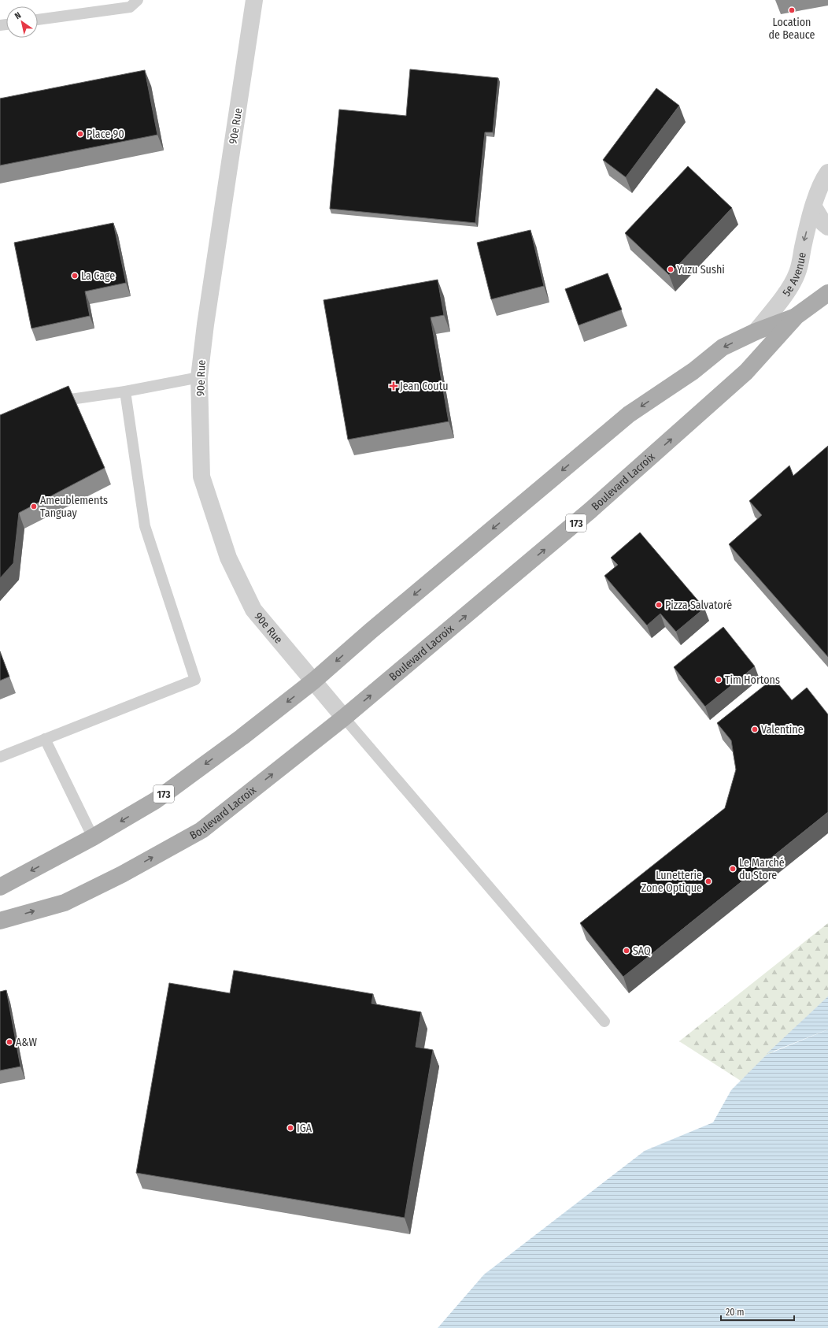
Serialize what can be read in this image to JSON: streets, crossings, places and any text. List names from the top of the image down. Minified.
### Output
{"streets":{"main road":["Boulevard Lacroix","173"],"street":["90e Rue","5e Avenue"]},"crossings":[["90e Rue","Boulevard Lacroix"],["5e Avenue","Boulevard Lacroix"]],"one_way":["5e Avenue"],"places":{"other":["Location de Beauce","Place 90","Yuzu Sushi","La Cage","Ameublements Tanguay","Pizza Salvatoré","Tim Hortons","Valentine","Le Marché du Store","Lunetterie Zone Optique","SAQ","A&W","IGA"],"health":["Jean Coutu"]},"scale_bar":"20 m","north":"top left"}
